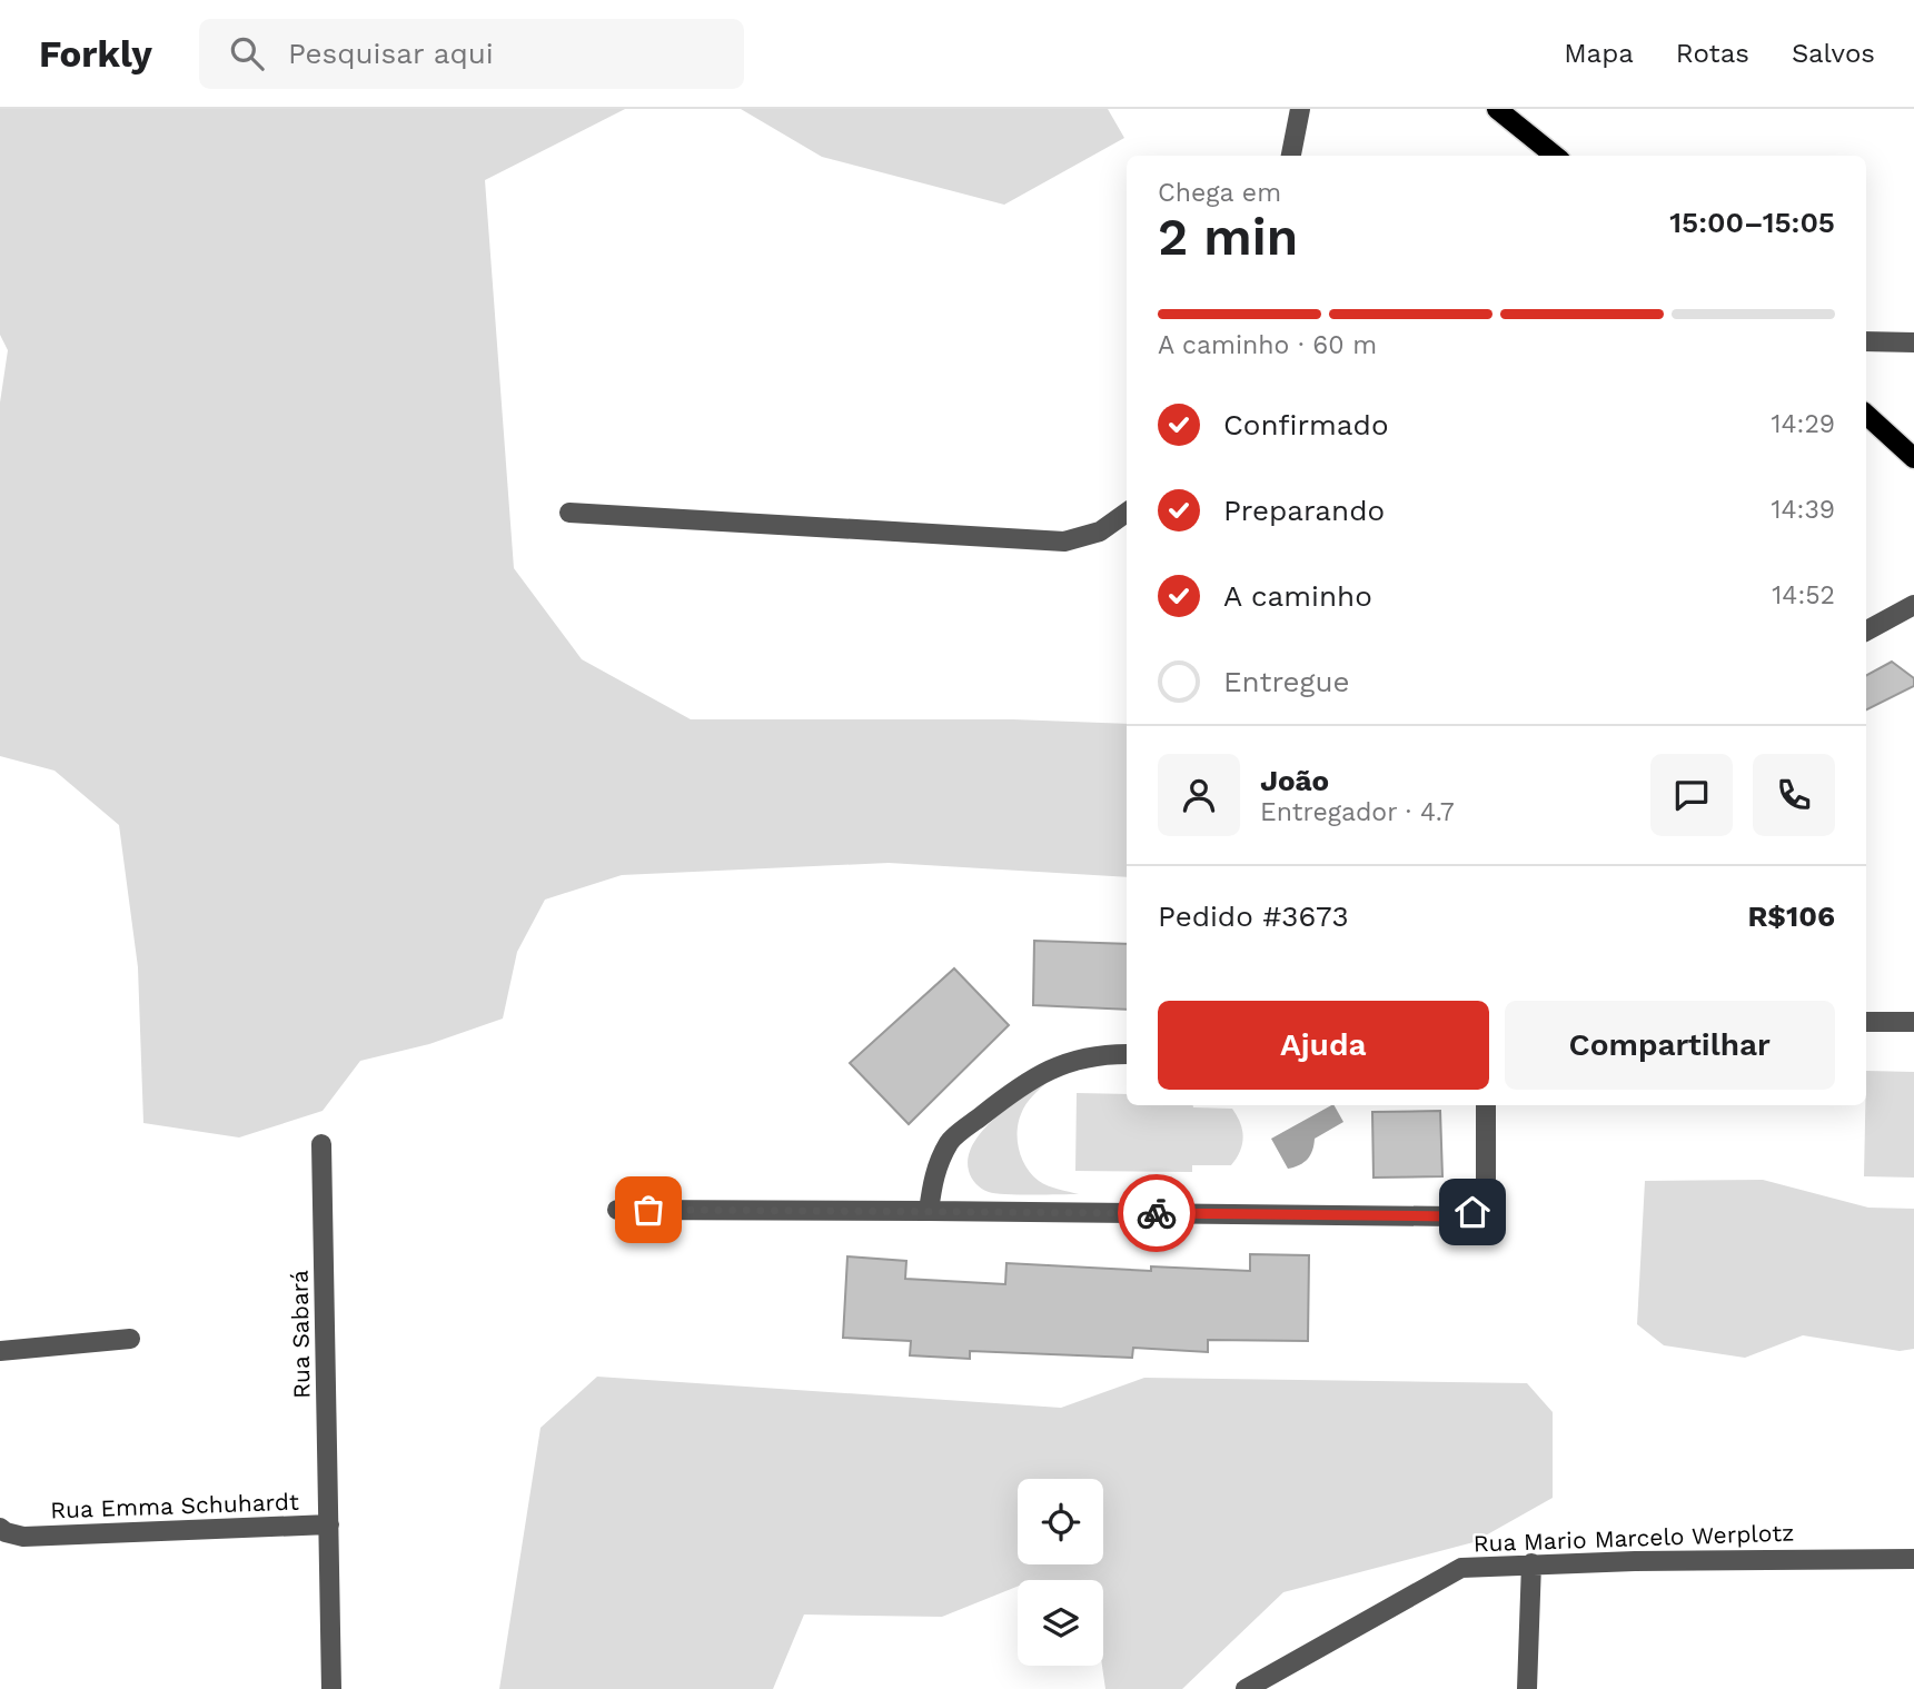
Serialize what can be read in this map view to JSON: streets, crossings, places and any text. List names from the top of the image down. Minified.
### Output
{"streets":{"street":["Rua Sabará","Rua Emma Schuhardt","Rua Mario Marcelo Werplotz"]},"crossings":[["Rua Sabará","Rua Emma Schuhardt"]],"page":{"header":"Forkly","search":"Pesquisar aqui","nav":["Mapa","Rotas","Salvos"],"heading":["2 min","Chega em","15:00–15:05"],"panel":["João","Entregador · 4.7","Pedido #3673","R$106"],"bar":"A caminho · 60 m","list":[["Confirmado","14:29"],["Preparando","14:39"],["A caminho","14:52"],"Entregue"],"buttons":["Ajuda","Compartilhar"]}}
